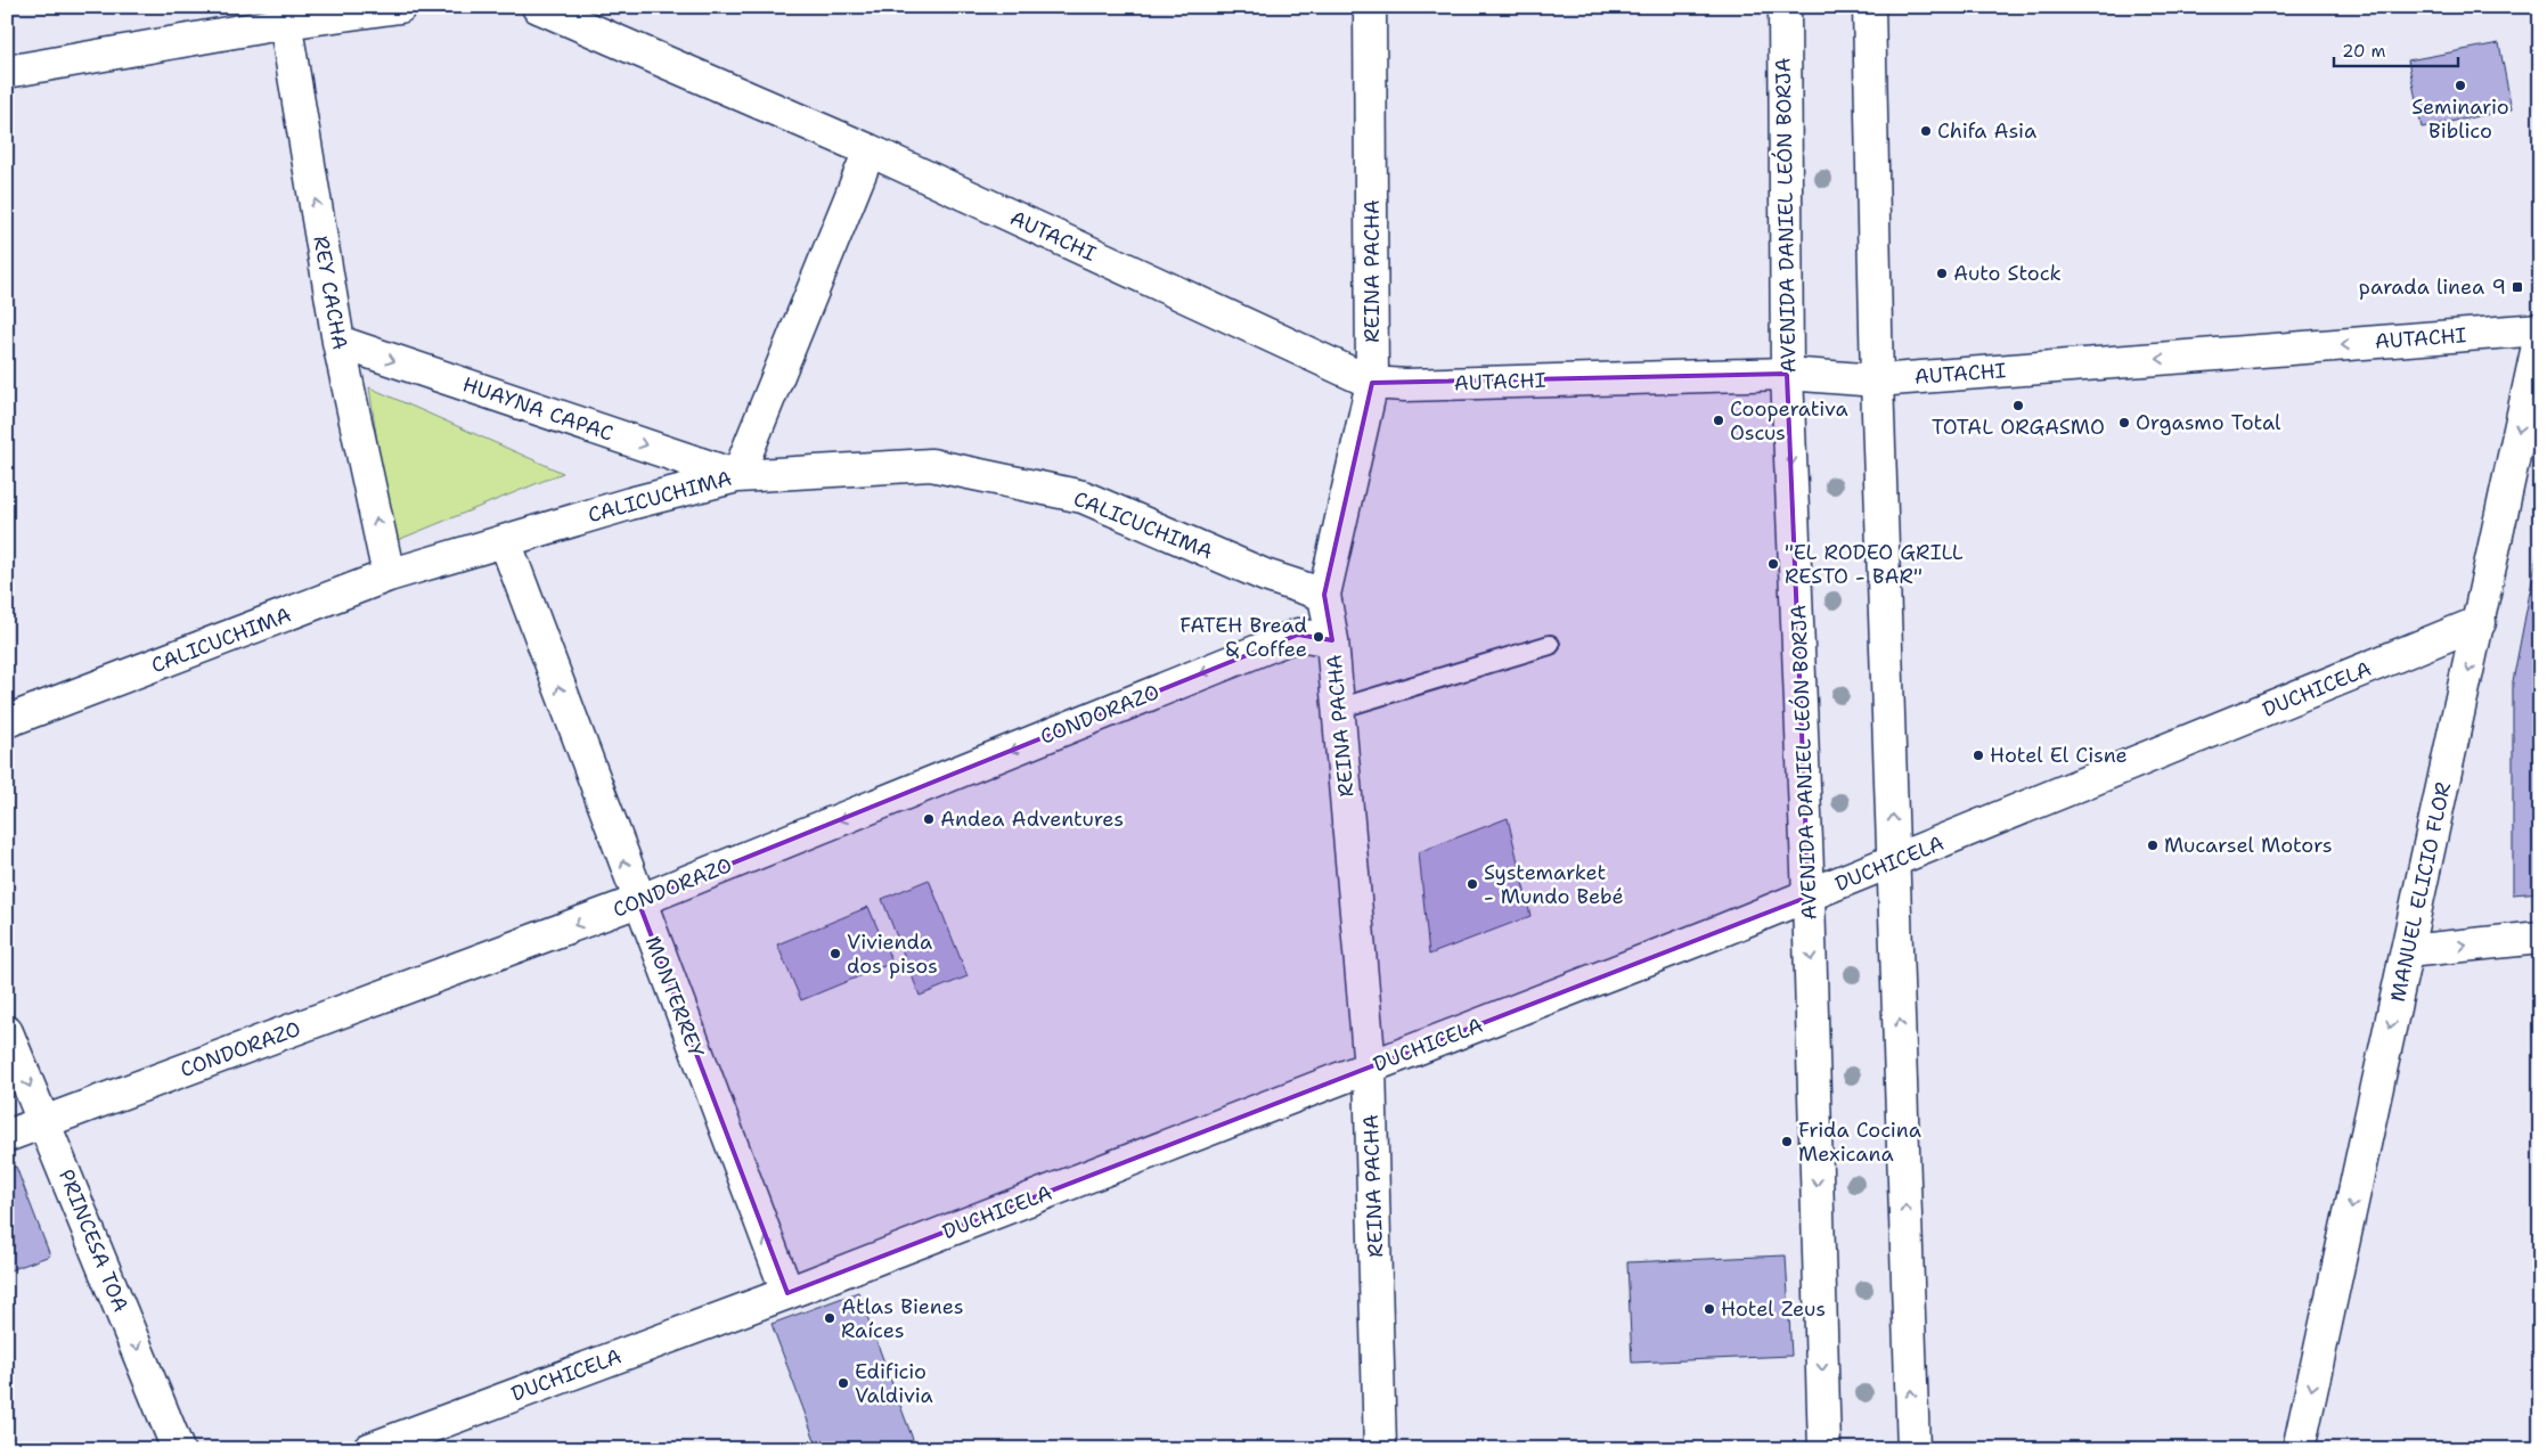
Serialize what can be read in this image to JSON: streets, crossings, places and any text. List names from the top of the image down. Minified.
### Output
{"streets":{"street":["AVENIDA DANIEL LEÓN BORJA","AUTACHI","REINA PACHA","REY CACHA","HUAYNA CAPAC","CALICUCHIMA","DUCHICELA","CONDORAZO","MANUEL ELICIO FLOR","MONTERREY","PRINCESA TOA"]},"crossings":[["AVENIDA DANIEL LEÓN BORJA","AUTACHI"],["AVENIDA DANIEL LEÓN BORJA","DUCHICELA"],["AUTACHI","REINA PACHA"],["REINA PACHA","CALICUCHIMA"],["REINA PACHA","DUCHICELA"],["REINA PACHA","CONDORAZO"],["REY CACHA","HUAYNA CAPAC"],["REY CACHA","CALICUCHIMA"],["HUAYNA CAPAC","CALICUCHIMA"],["CALICUCHIMA","MONTERREY"],["DUCHICELA","MANUEL ELICIO FLOR"],["DUCHICELA","MONTERREY"],["CONDORAZO","MONTERREY"],["CONDORAZO","PRINCESA TOA"]],"one_way":["REY CACHA","HUAYNA CAPAC","CONDORAZO","MANUEL ELICIO FLOR","MONTERREY","PRINCESA TOA"],"places":{"other":["Seminario Biblico","Chifa Asia","Auto Stock","TOTAL ORGASMO","Cooperativa Oscus","Orgasmo Total","\"EL RODEO GRILL RESTO - BAR\"","FATEH Bread & Coffee","Hotel El Cisne","Andea Adventures","Mucarsel Motors","Systemarket - Mundo Bebé","Vivienda dos pisos","Frida Cocina Mexicana","Hotel Zeus","Atlas Bienes Raíces","Edificio Valdivia"],"transit":["parada linea 9"]},"scale_bar":"20 m"}
